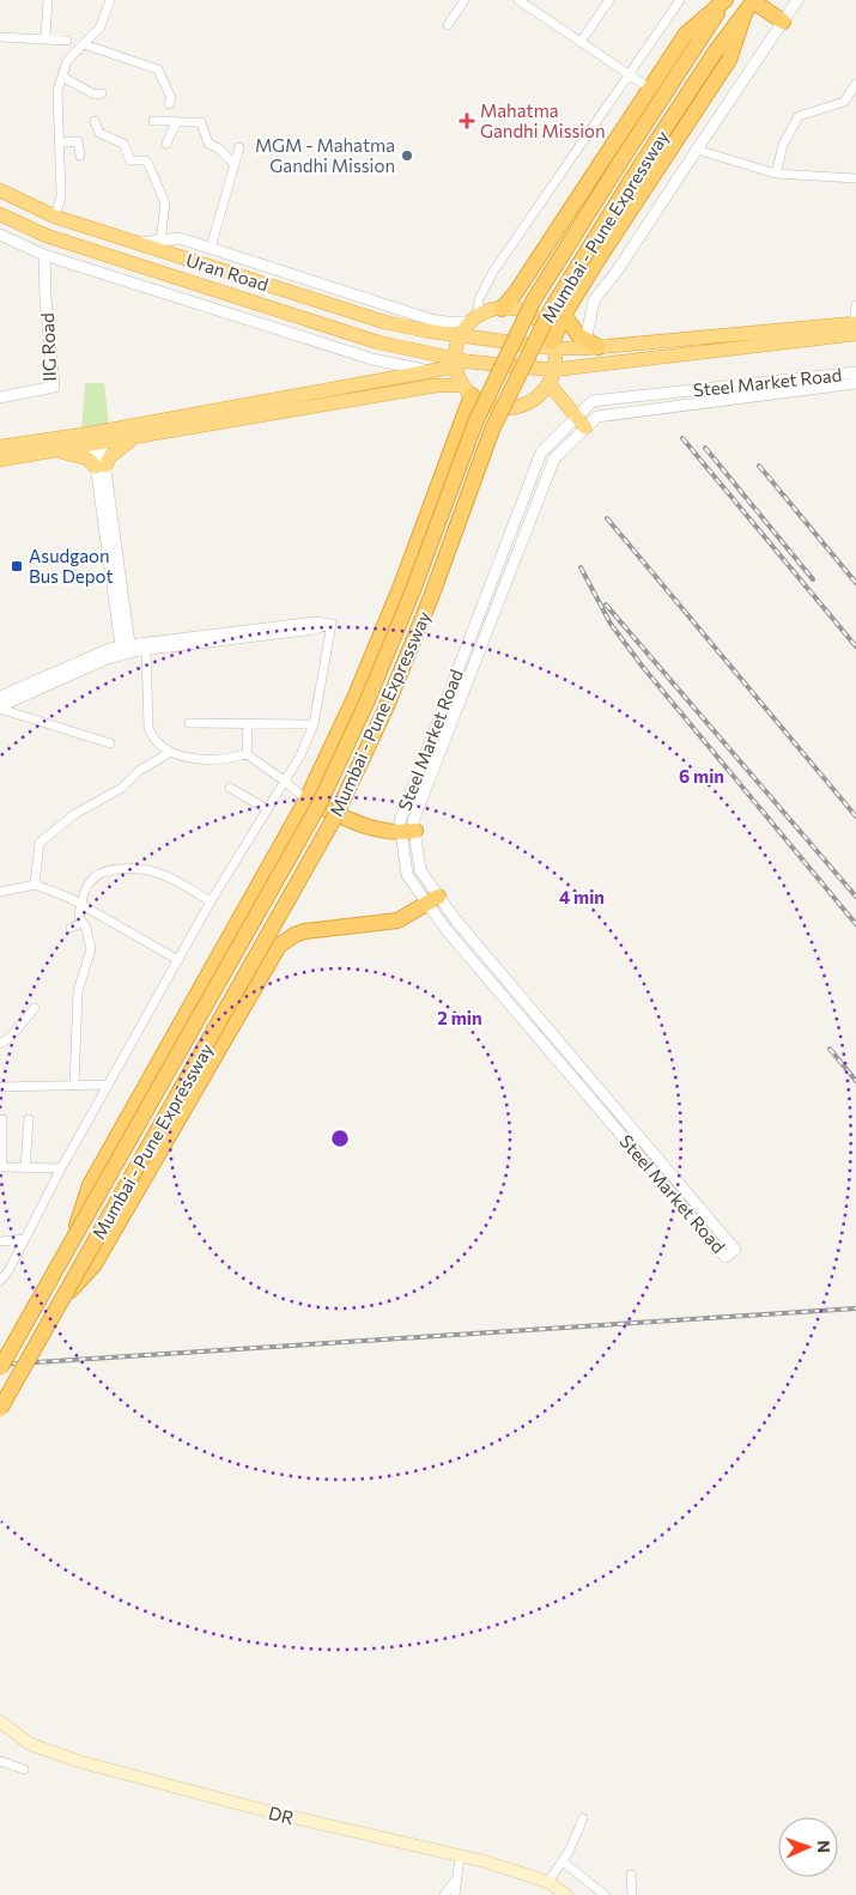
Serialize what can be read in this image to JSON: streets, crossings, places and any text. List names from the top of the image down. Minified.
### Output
{"streets":{"highway":["Mumbai - Pune Expressway","Uran Road"],"main road":["DR"],"street":["IIG Road","Steel Market Road"]},"places":{"health":["Mahatma Gandhi Mission"],"other":["MGM - Mahatma Gandhi Mission"],"transit":["Asudgaon Bus Depot"]},"north":"right","rings":["6 min","4 min","2 min"]}
